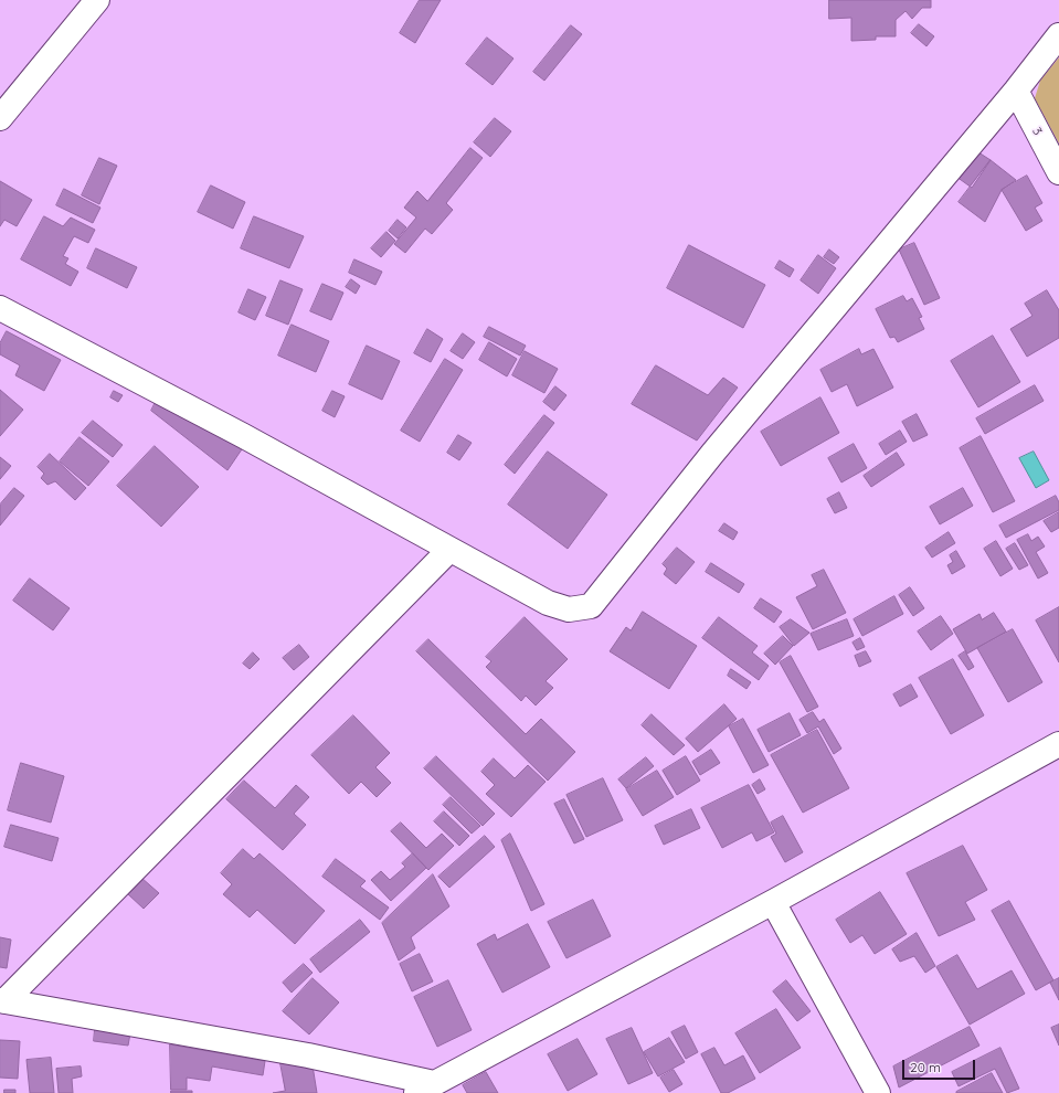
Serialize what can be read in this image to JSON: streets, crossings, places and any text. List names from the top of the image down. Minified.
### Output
{"streets":{"street":["3"]},"scale_bar":"20 m"}
